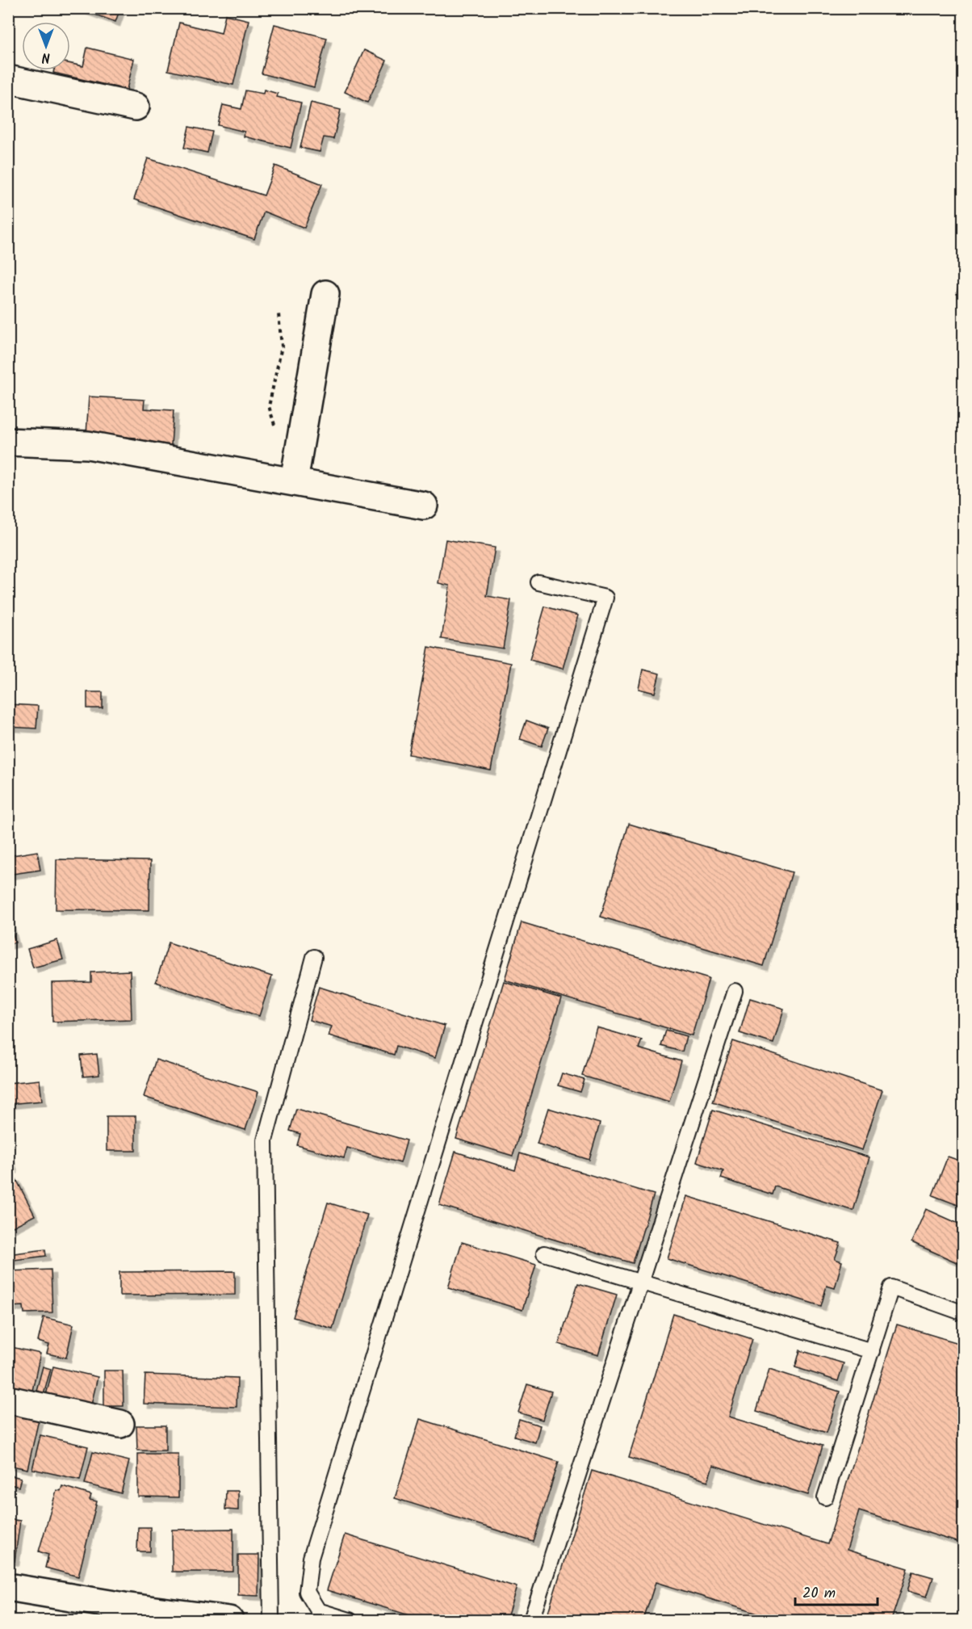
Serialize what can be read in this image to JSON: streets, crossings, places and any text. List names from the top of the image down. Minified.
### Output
{"scale_bar":"20 m","north":"bottom"}
